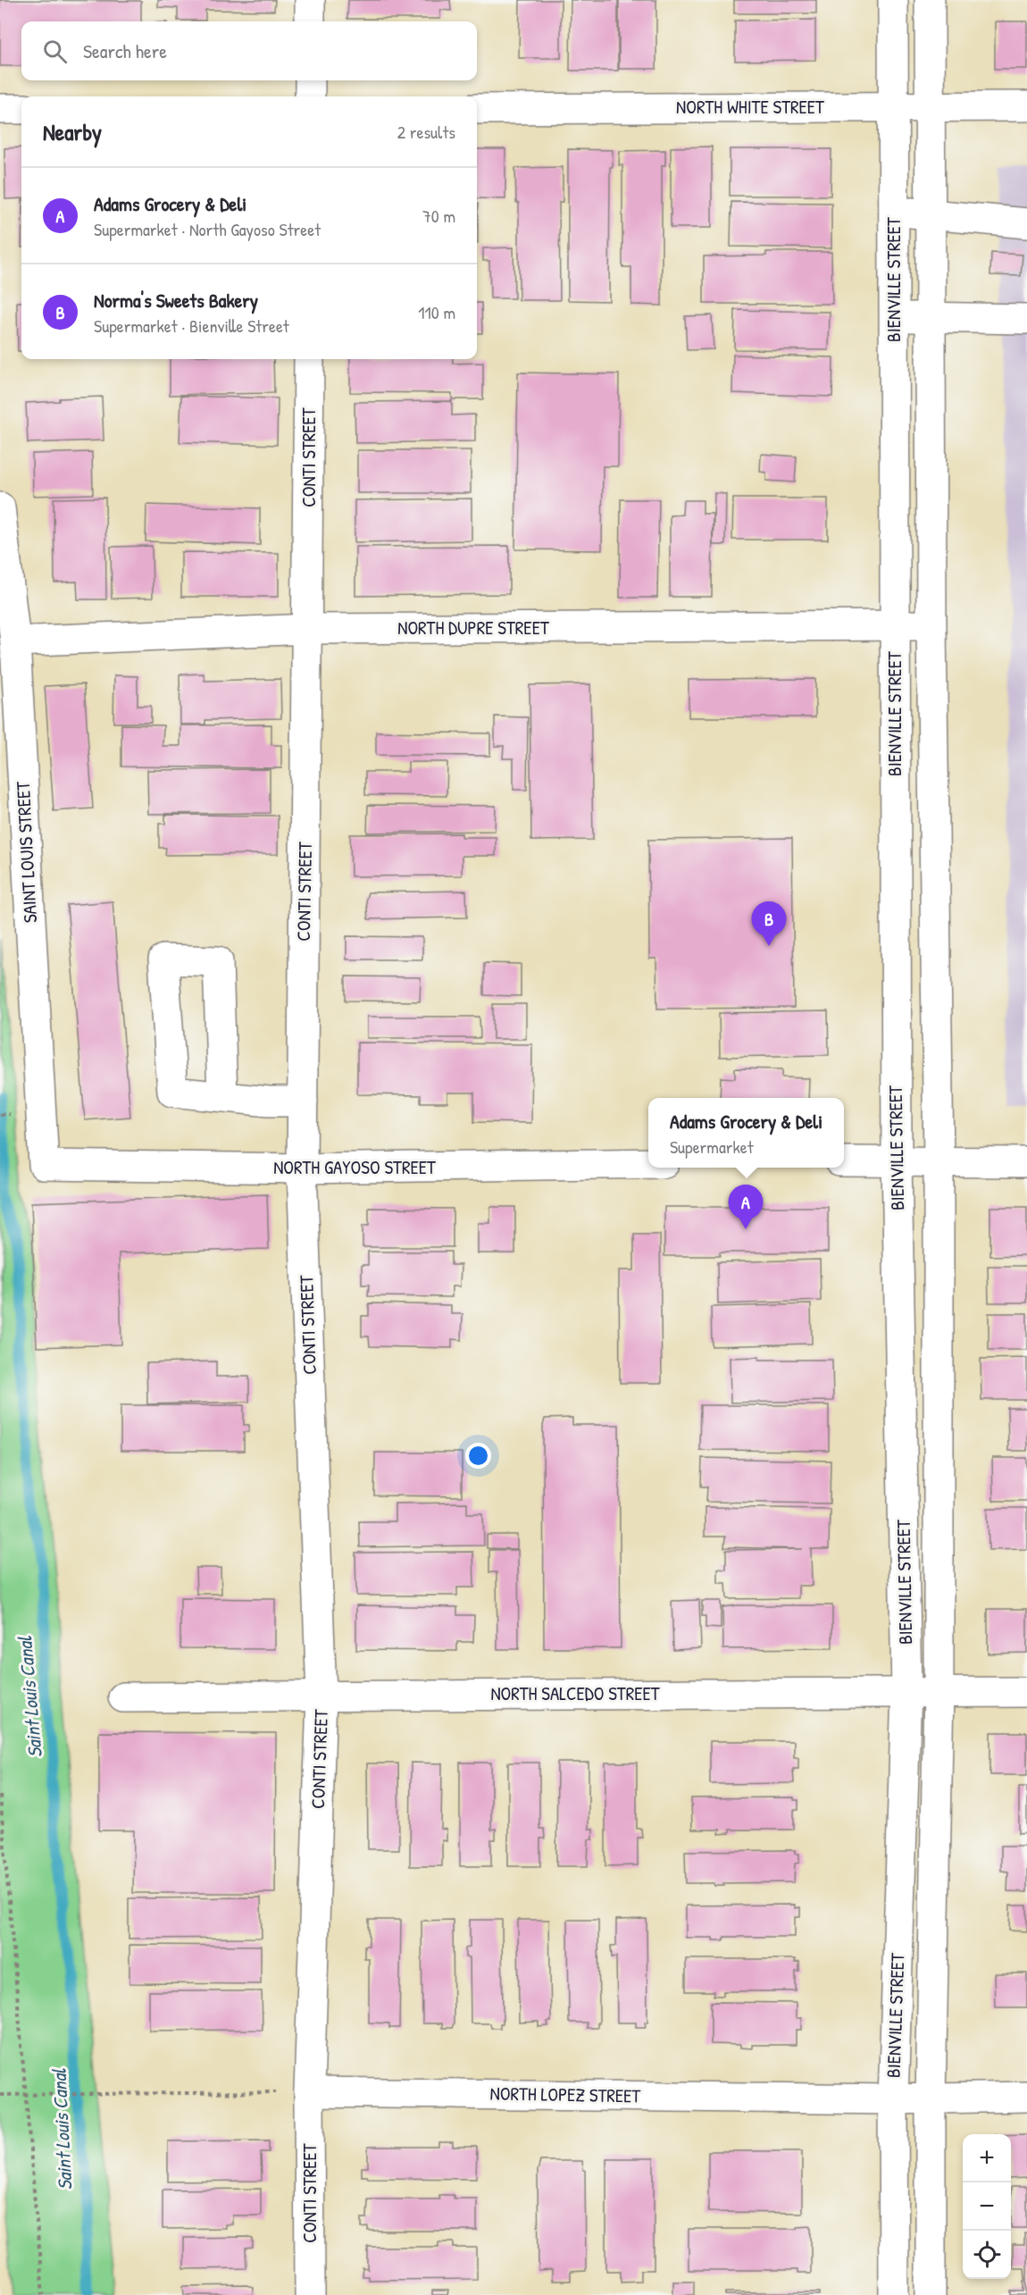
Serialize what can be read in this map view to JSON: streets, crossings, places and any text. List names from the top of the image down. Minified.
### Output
{"streets":{"street":["NORTH WHITE STREET","BIENVILLE STREET","CONTI STREET","NORTH DUPRE STREET","SAINT LOUIS STREET","NORTH GAYOSO STREET","NORTH SALCEDO STREET","NORTH LOPEZ STREET"]},"crossings":[["NORTH WHITE STREET","BIENVILLE STREET"],["BIENVILLE STREET","NORTH DUPRE STREET"],["BIENVILLE STREET","NORTH SALCEDO STREET"],["BIENVILLE STREET","NORTH LOPEZ STREET"],["CONTI STREET","NORTH DUPRE STREET"],["CONTI STREET","NORTH GAYOSO STREET"],["CONTI STREET","NORTH SALCEDO STREET"],["CONTI STREET","NORTH LOPEZ STREET"],["NORTH DUPRE STREET","SAINT LOUIS STREET"],["SAINT LOUIS STREET","NORTH GAYOSO STREET"]],"water":["Saint Louis Canal"],"page":{"search":"Search here","heading":["Nearby","2 results"],"list":[{"mark":"A","name":"Adams Grocery & Deli","note":"Supermarket · North Gayoso Street","value":"70 m"},{"mark":"B","name":"Norma's Sweets Bakery","note":"Supermarket · Bienville Street","value":"110 m"}],"pins":["B","A"],"popup":["Adams Grocery & Deli","Supermarket"],"map_buttons":["+","−"]}}
